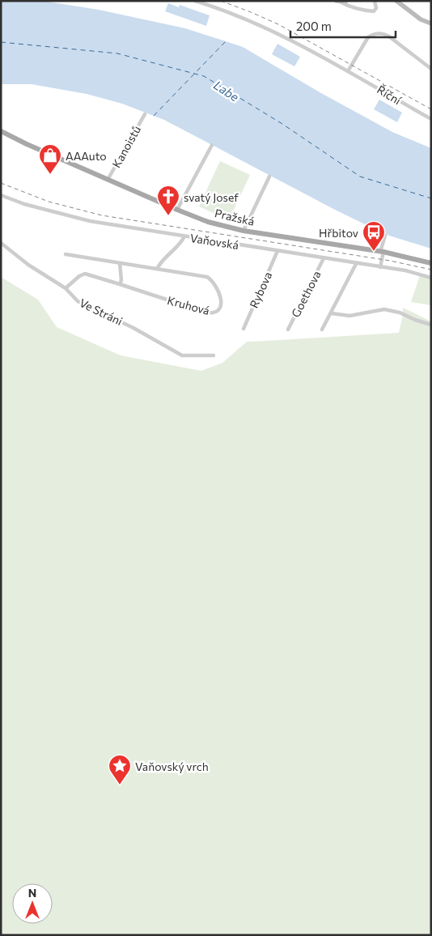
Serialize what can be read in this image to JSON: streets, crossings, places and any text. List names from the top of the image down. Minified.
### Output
{"streets":{"main road":["Pražská"],"street":["Říční","Kanoistů","Vaňovská","Rybova","Goethova","Kruhová","Ve Stráni"]},"crossings":[["Kanoistů","Pražská"],["Vaňovská","Rybova"],["Vaňovská","Goethova"],["Kruhová","Ve Stráni"]],"water":["Labe"],"places":{"shop":["AAAuto"],"church":["svatý Josef"],"bus stop":["Hřbitov"],"place":["Vaňovský vrch"]},"scale_bar":"200 m","north":"top"}
